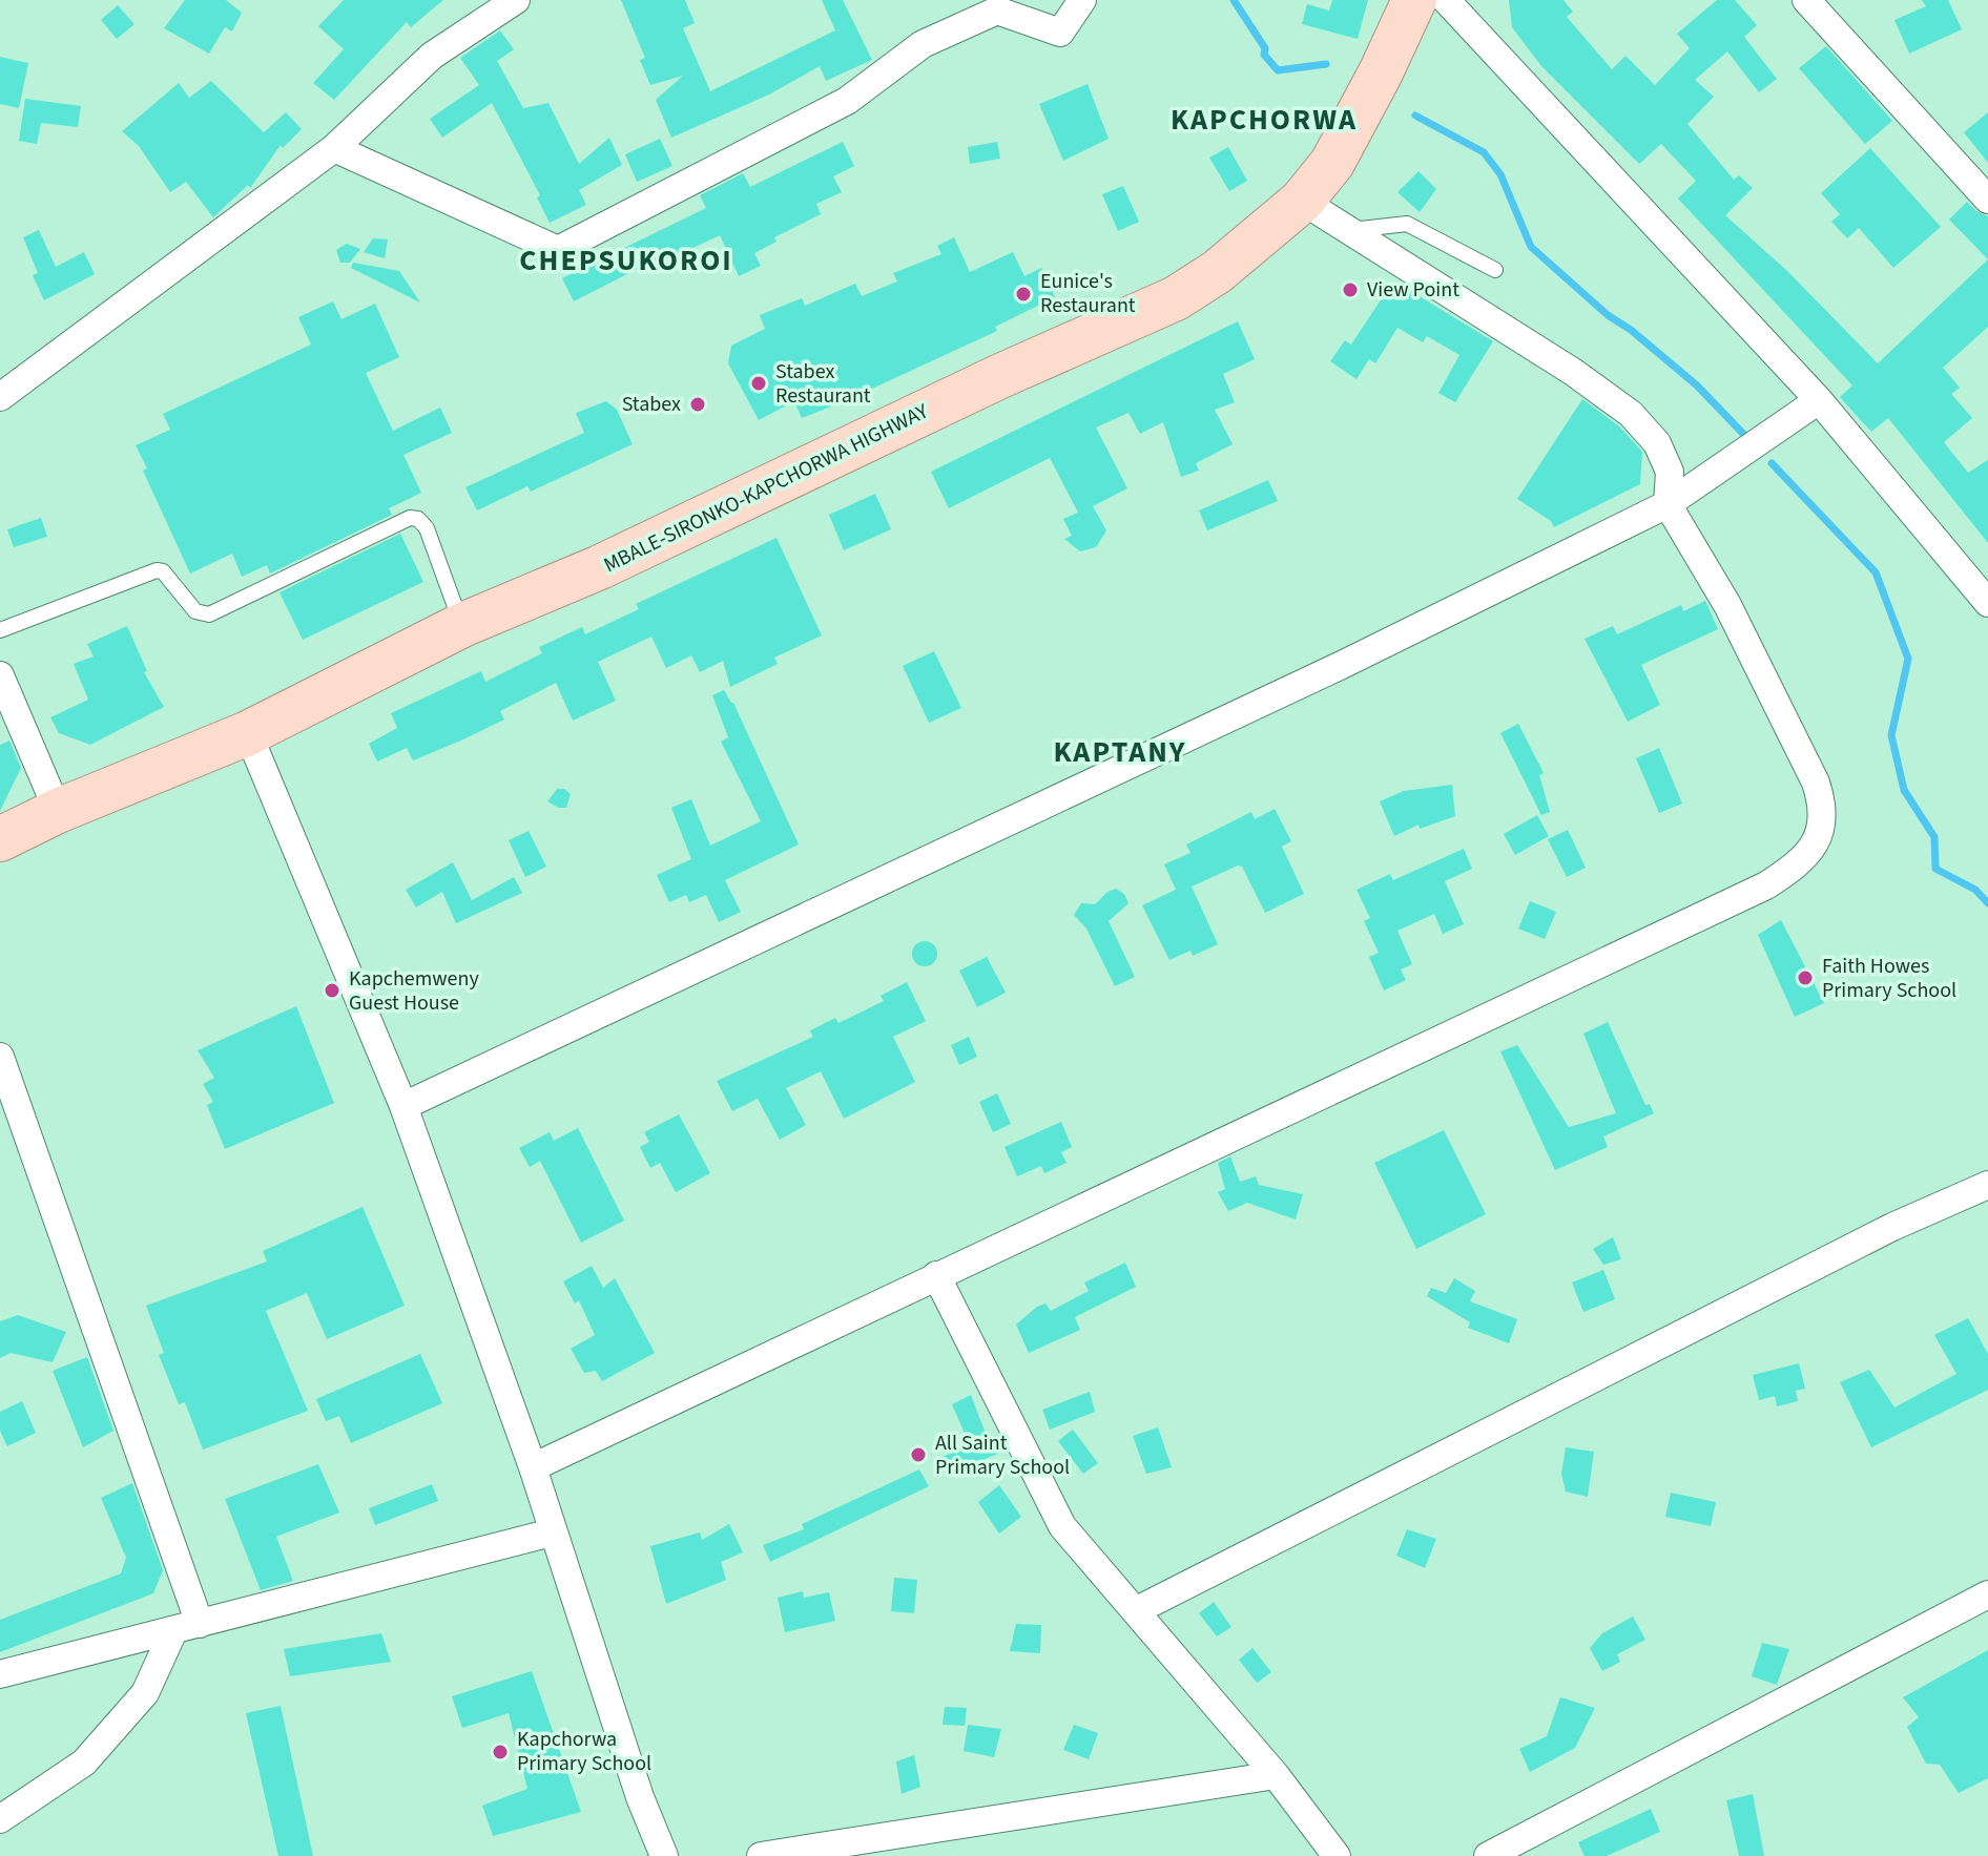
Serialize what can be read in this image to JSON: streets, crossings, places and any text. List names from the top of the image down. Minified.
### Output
{"streets":{"main road":["MBALE-SIRONKO-KAPCHORWA HIGHWAY"]},"districts":["KAPCHORWA","CHEPSUKOROI","KAPTANY"],"places":["View Point","Eunice's Restaurant","Stabex Restaurant","Stabex","Faith Howes Primary School","Kapchemweny Guest House","All Saint Primary School","Kapchorwa Primary School"]}
